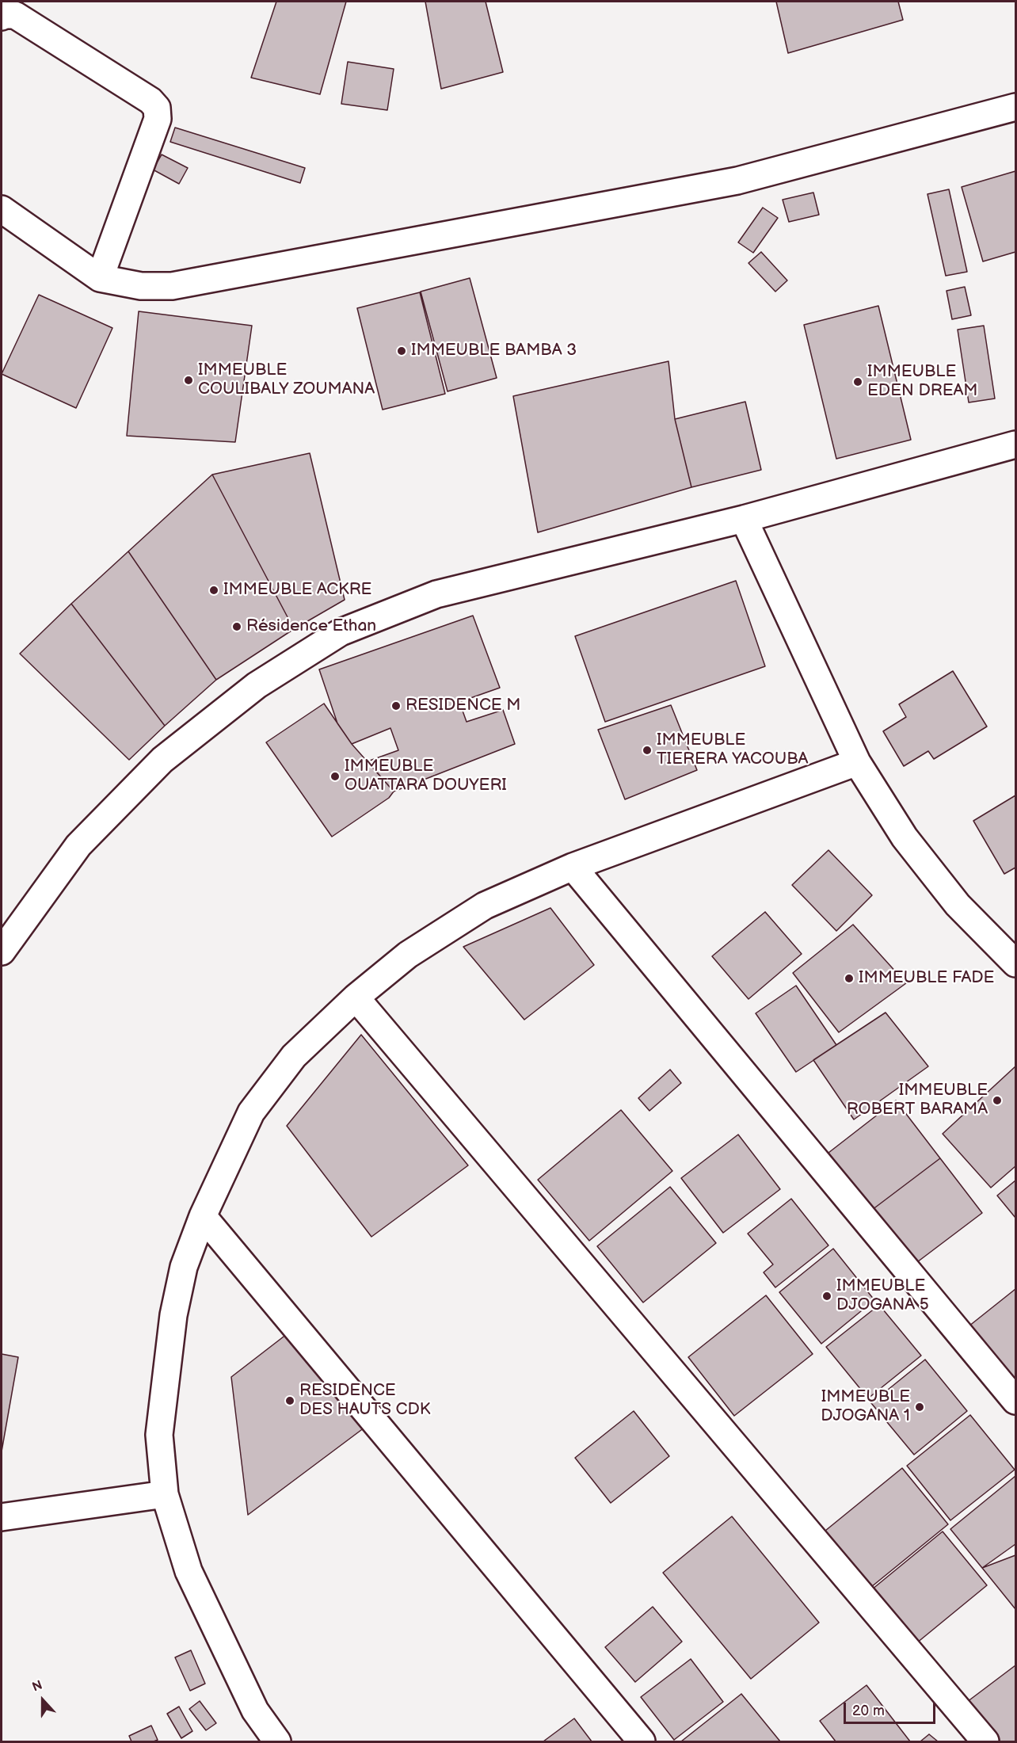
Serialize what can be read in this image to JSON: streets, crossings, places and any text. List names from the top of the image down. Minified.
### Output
{"places":["IMMEUBLE BAMBA 3","IMMEUBLE COULIBALY ZOUMANA","IMMEUBLE EDEN DREAM","IMMEUBLE ACKRE","Résidence Ethan","RESIDENCE M","IMMEUBLE TIERERA YACOUBA","IMMEUBLE OUATTARA DOUYERI","IMMEUBLE FADE","IMMEUBLE ROBERT BARAMA","IMMEUBLE DJOGANA 5","RESIDENCE DES HAUTS CDK","IMMEUBLE DJOGANA 1"],"scale_bar":"20 m","north":"top"}
